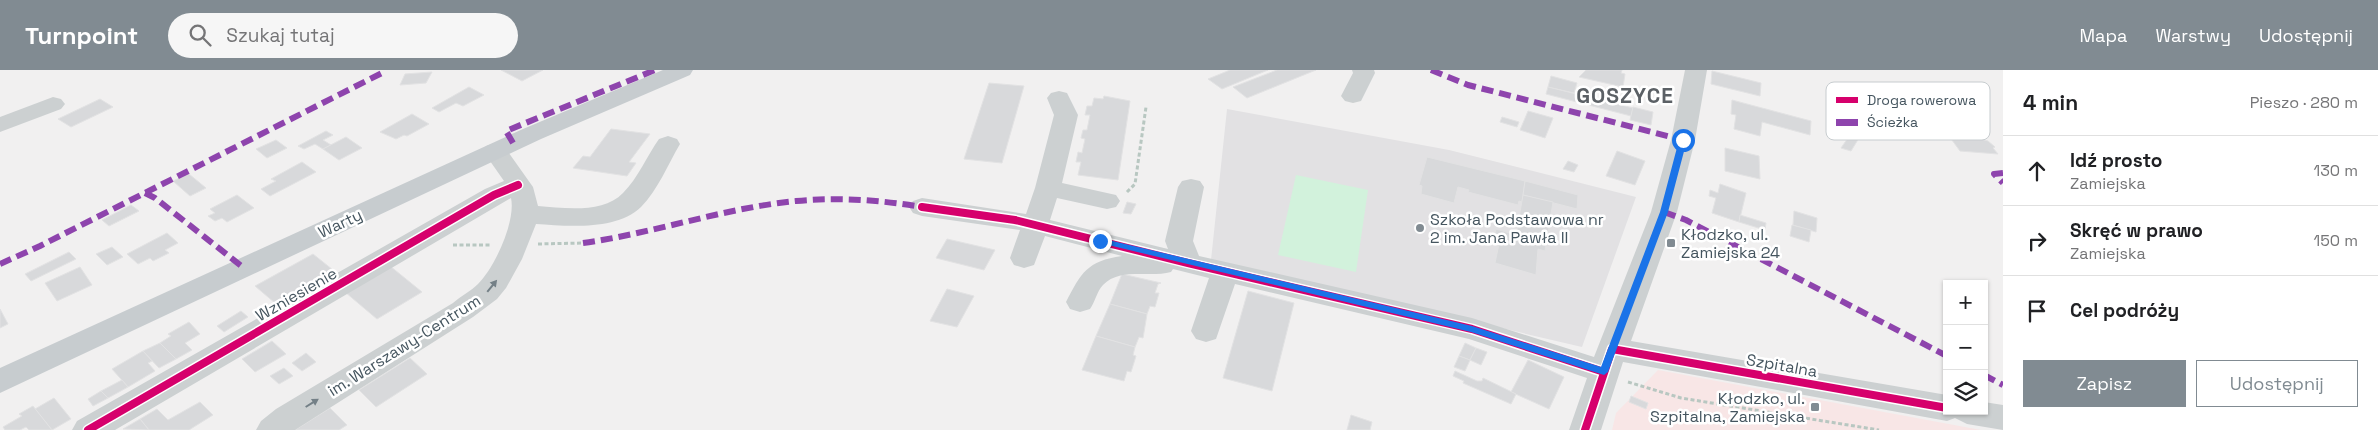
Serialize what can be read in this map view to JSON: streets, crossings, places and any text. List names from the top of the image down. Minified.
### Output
{"streets":{"main road":["Warty"],"street":["Wzniesienie","im. Warszawy-Centrum","Szpitalna"]},"crossings":[["Warty","im. Warszawy-Centrum"],["Wzniesienie","im. Warszawy-Centrum"]],"one_way":["im. Warszawy-Centrum"],"districts":["GOSZYCE"],"places":{"other":["Szkoła Podstawowa nr 2 im. Jana Pawła II"],"transit":["Kłodzko, ul. Zamiejska 24","Kłodzko, ul. Szpitalna, Zamiejska"]},"legend":["Droga rowerowa","Ścieżka"],"page":{"header":"Turnpoint","search":"Szukaj tutaj","nav":["Mapa","Warstwy","Udostępnij"],"heading":["4 min","Pieszo · 280 m"],"list":[["Idź prosto","Zamiejska","130 m"],["Skręć w prawo","Zamiejska","150 m"],"Cel podróży"],"map_buttons":["+","−"],"buttons":["Zapisz","Udostępnij"]}}
